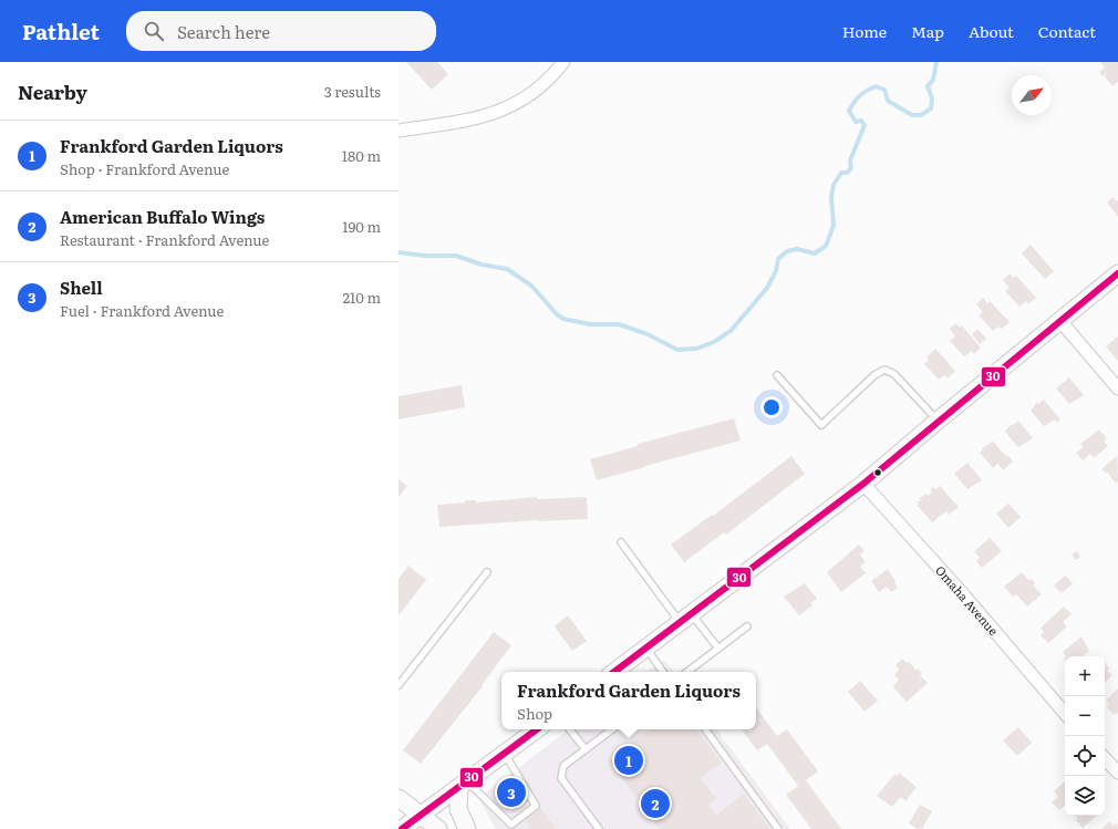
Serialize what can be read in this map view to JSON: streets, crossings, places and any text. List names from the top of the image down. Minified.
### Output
{"streets":{"street":["Omaha Avenue"]},"lines":["transit line 30"],"north":"top right","page":{"header":"Pathlet","search":"Search here","nav":["Home","Map","About","Contact"],"heading":["Nearby","3 results"],"list":[{"mark":"1","name":"Frankford Garden Liquors","note":"Shop · Frankford Avenue","value":"180 m"},{"mark":"2","name":"American Buffalo Wings","note":"Restaurant · Frankford Avenue","value":"190 m"},{"mark":"3","name":"Shell","note":"Fuel · Frankford Avenue","value":"210 m"}],"map_buttons":["+","−"],"popup":["Frankford Garden Liquors","Shop"],"pins":["1","3","2"]}}
